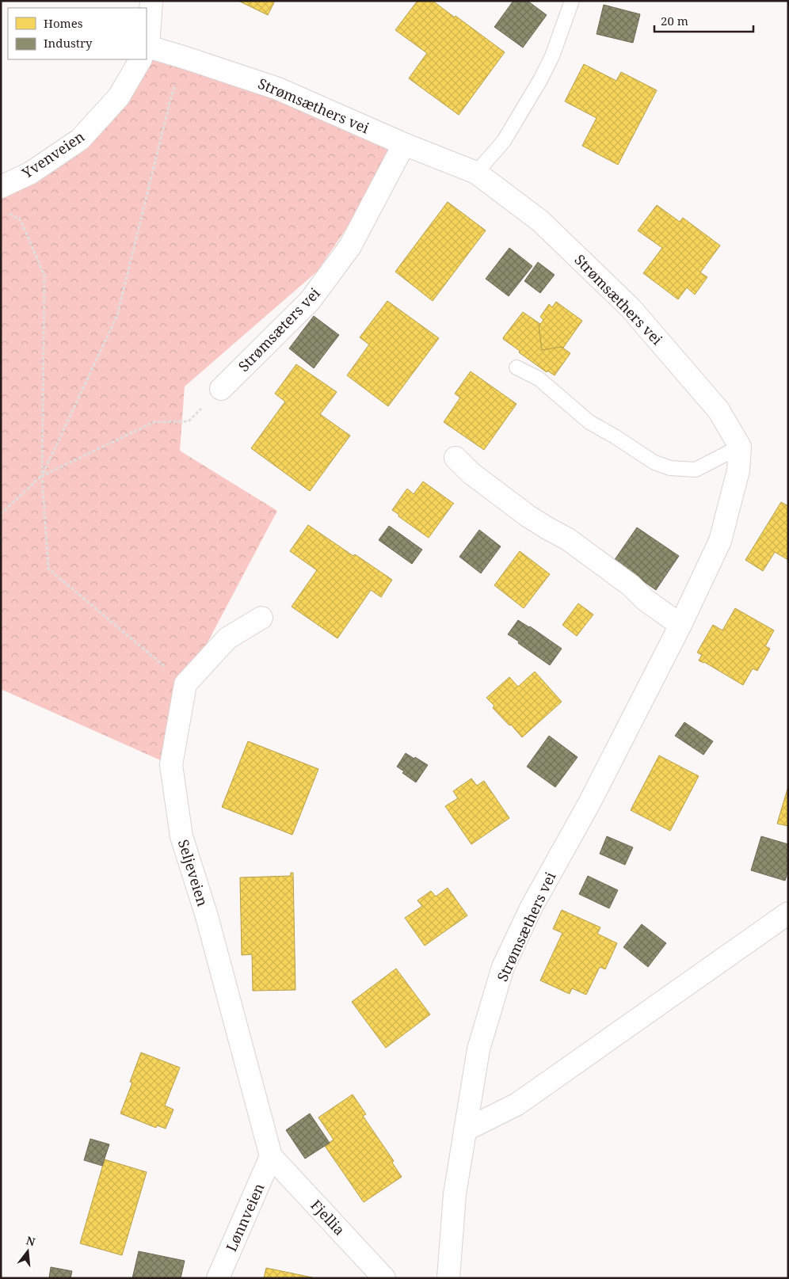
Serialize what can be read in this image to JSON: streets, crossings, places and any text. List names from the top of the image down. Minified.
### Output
{"streets":{"street":["Strømsæthers vei","Yvenveien","Strømsæters vei","Seljeveien","Lønnveien","Fjellia"]},"crossings":[["Strømsæthers vei","Strømsæters vei"],["Seljeveien","Lønnveien"],["Seljeveien","Fjellia"],["Lønnveien","Fjellia"]],"legend":["Homes","Industry"],"scale_bar":"20 m","north":"top"}
